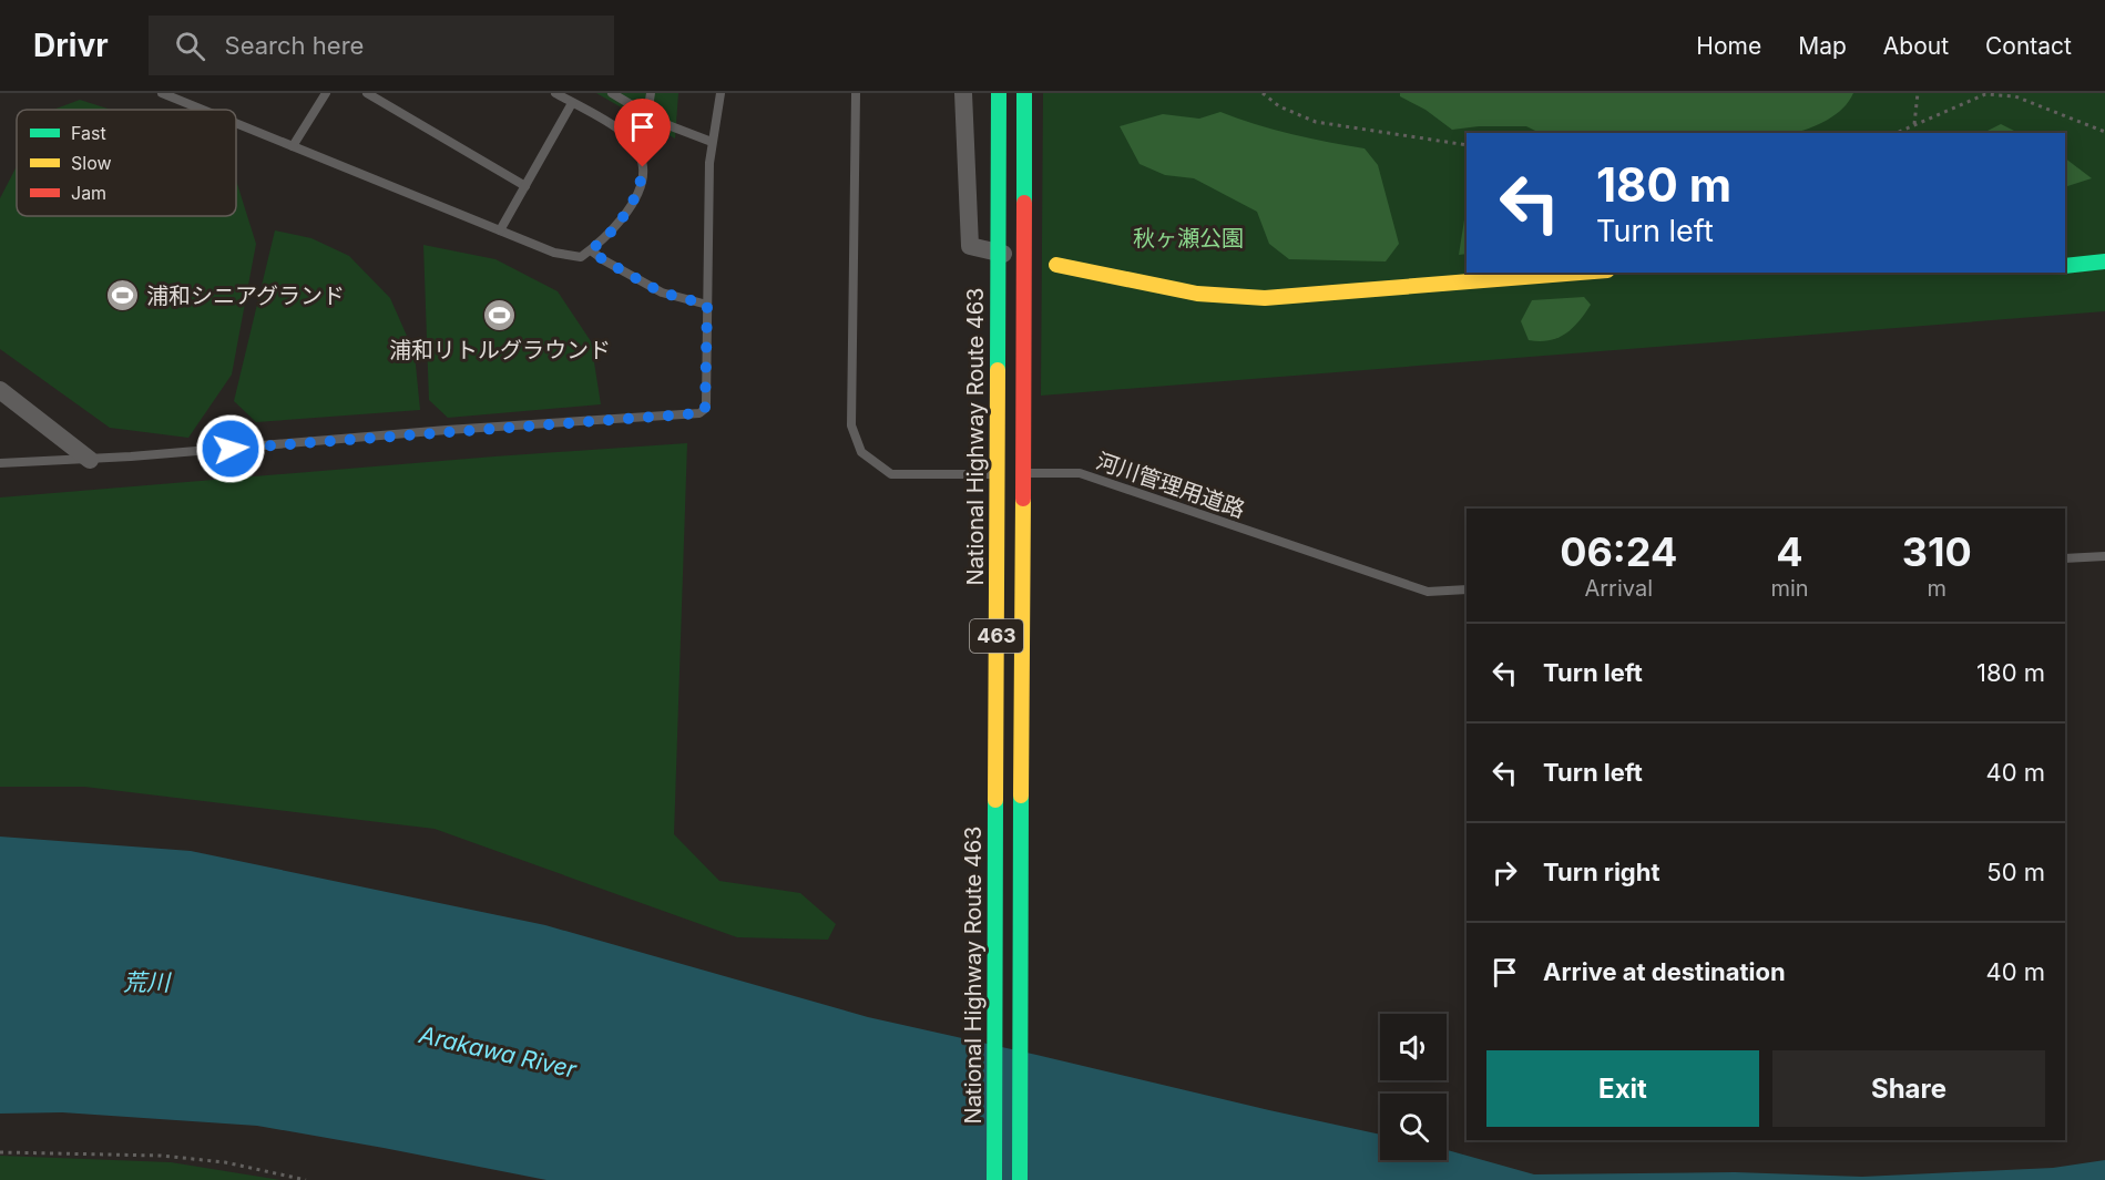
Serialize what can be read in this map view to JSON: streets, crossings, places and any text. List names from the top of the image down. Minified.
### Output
{"streets":{"main road":["National Highway Route 463","463"],"lane":["河川管理用道路"]},"water":["荒川","Arakawa River"],"parks":["秋ヶ瀬公園"],"places":{"sports":["浦和シニアグランド","浦和リトルグラウンド"]},"legend":["Fast","Slow","Jam"],"page":{"header":"Drivr","search":"Search here","nav":["Home","Map","About","Contact"],"turn":["180 m","Turn left"],"eta":["06:24","Arrival","4","min","310","m"],"list":[{"name":"Turn left","value":"180 m"},{"name":"Turn left","value":"40 m"},{"name":"Turn right","value":"50 m"},{"name":"Arrive at destination","value":"40 m"}],"buttons":["Exit","Share"]}}
